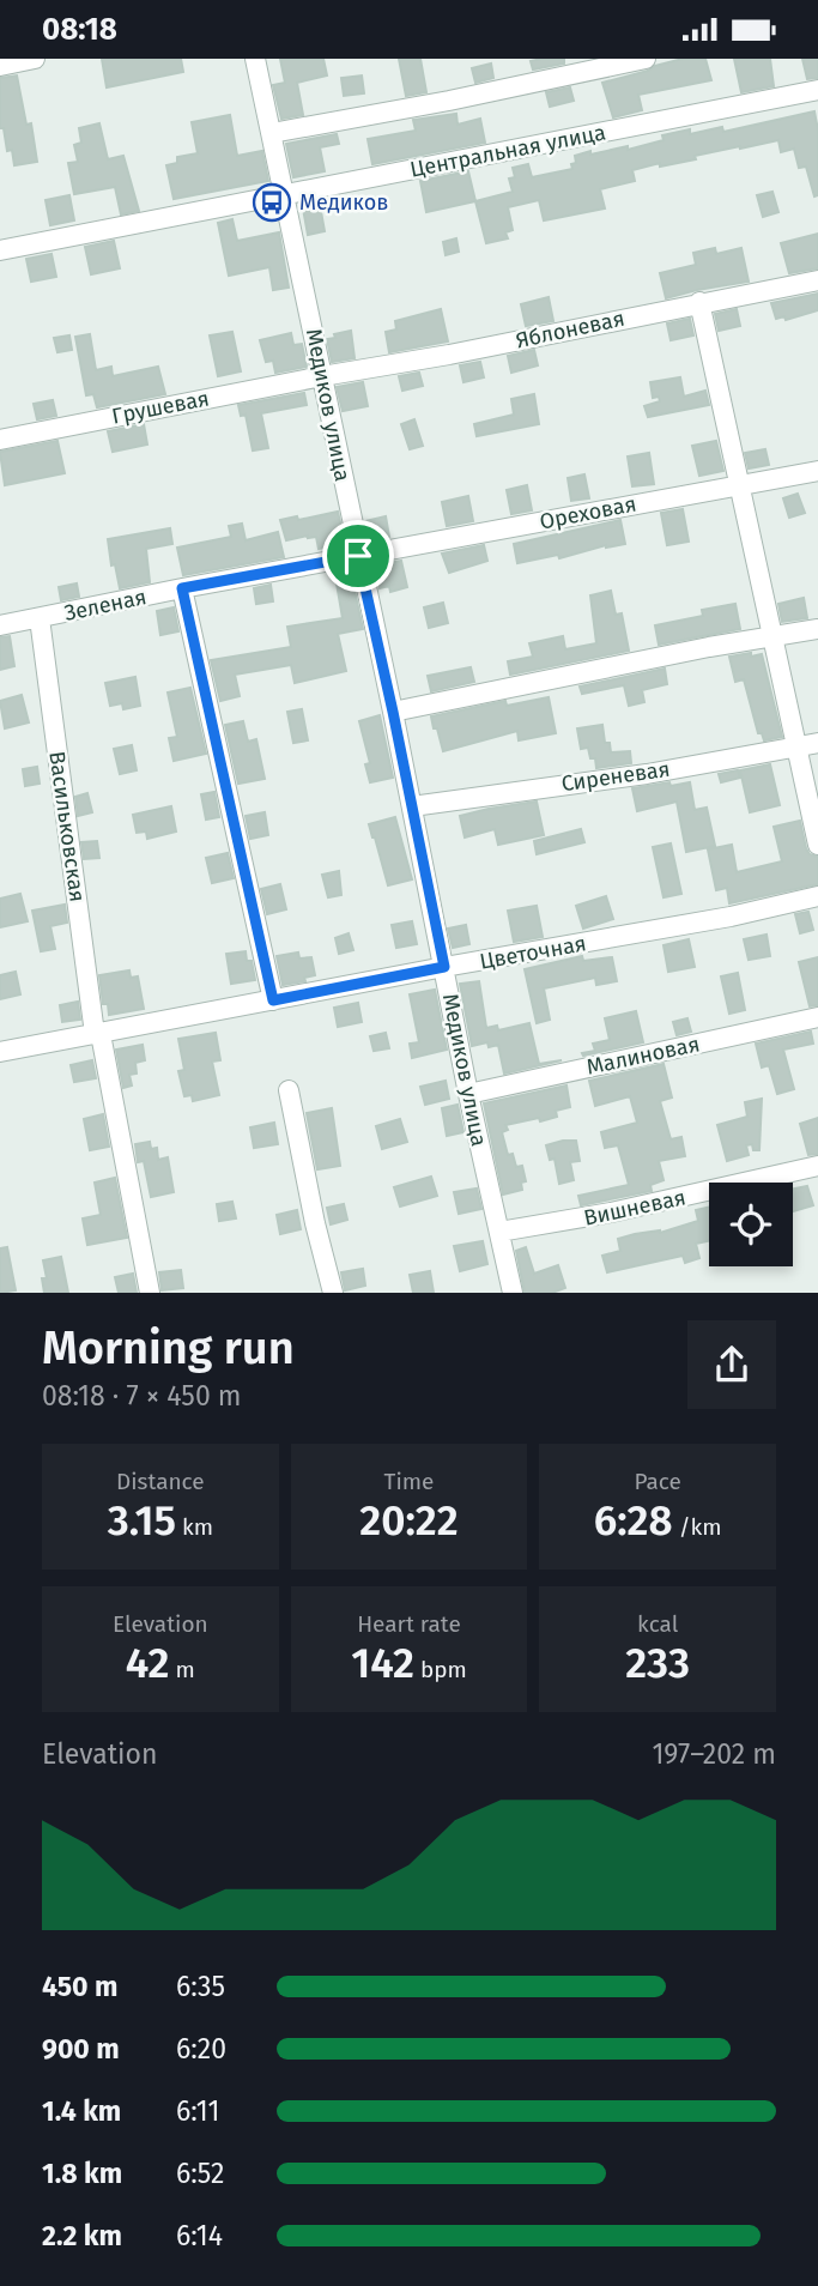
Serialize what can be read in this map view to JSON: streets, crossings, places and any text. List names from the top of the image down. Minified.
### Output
{"streets":{"street":["Центральная улица","Яблоневая","Медиков улица","Грушевая","Ореховая","Зеленая","Сиреневая","Васильковская","Цветочная","Малиновая","Вишневая"]},"crossings":[["Центральная улица","Медиков улица"],["Яблоневая","Медиков улица"],["Яблоневая","Грушевая"],["Медиков улица","Грушевая"],["Медиков улица","Ореховая"],["Медиков улица","Зеленая"],["Медиков улица","Сиреневая"],["Медиков улица","Цветочная"],["Медиков улица","Малиновая"],["Медиков улица","Вишневая"],["Ореховая","Зеленая"],["Зеленая","Васильковская"],["Васильковская","Цветочная"]],"places":{"bus stop":["Медиков"]},"page":{"status":"08:18","heading":["Morning run","08:18 · 7 × 450 m"],"stats":[["Distance","3.15 km"],["Time","20:22"],["Pace","6:28 /km"],["Elevation","42 m"],["Heart rate","142 bpm"],["kcal","233"]],"chart":["Elevation","197–202 m"],"list":[{"name":"450 m","note":"6:35"},{"name":"900 m","note":"6:20"},{"name":"1.4 km","note":"6:11"},{"name":"1.8 km","note":"6:52"},{"name":"2.2 km","note":"6:14"}]}}
